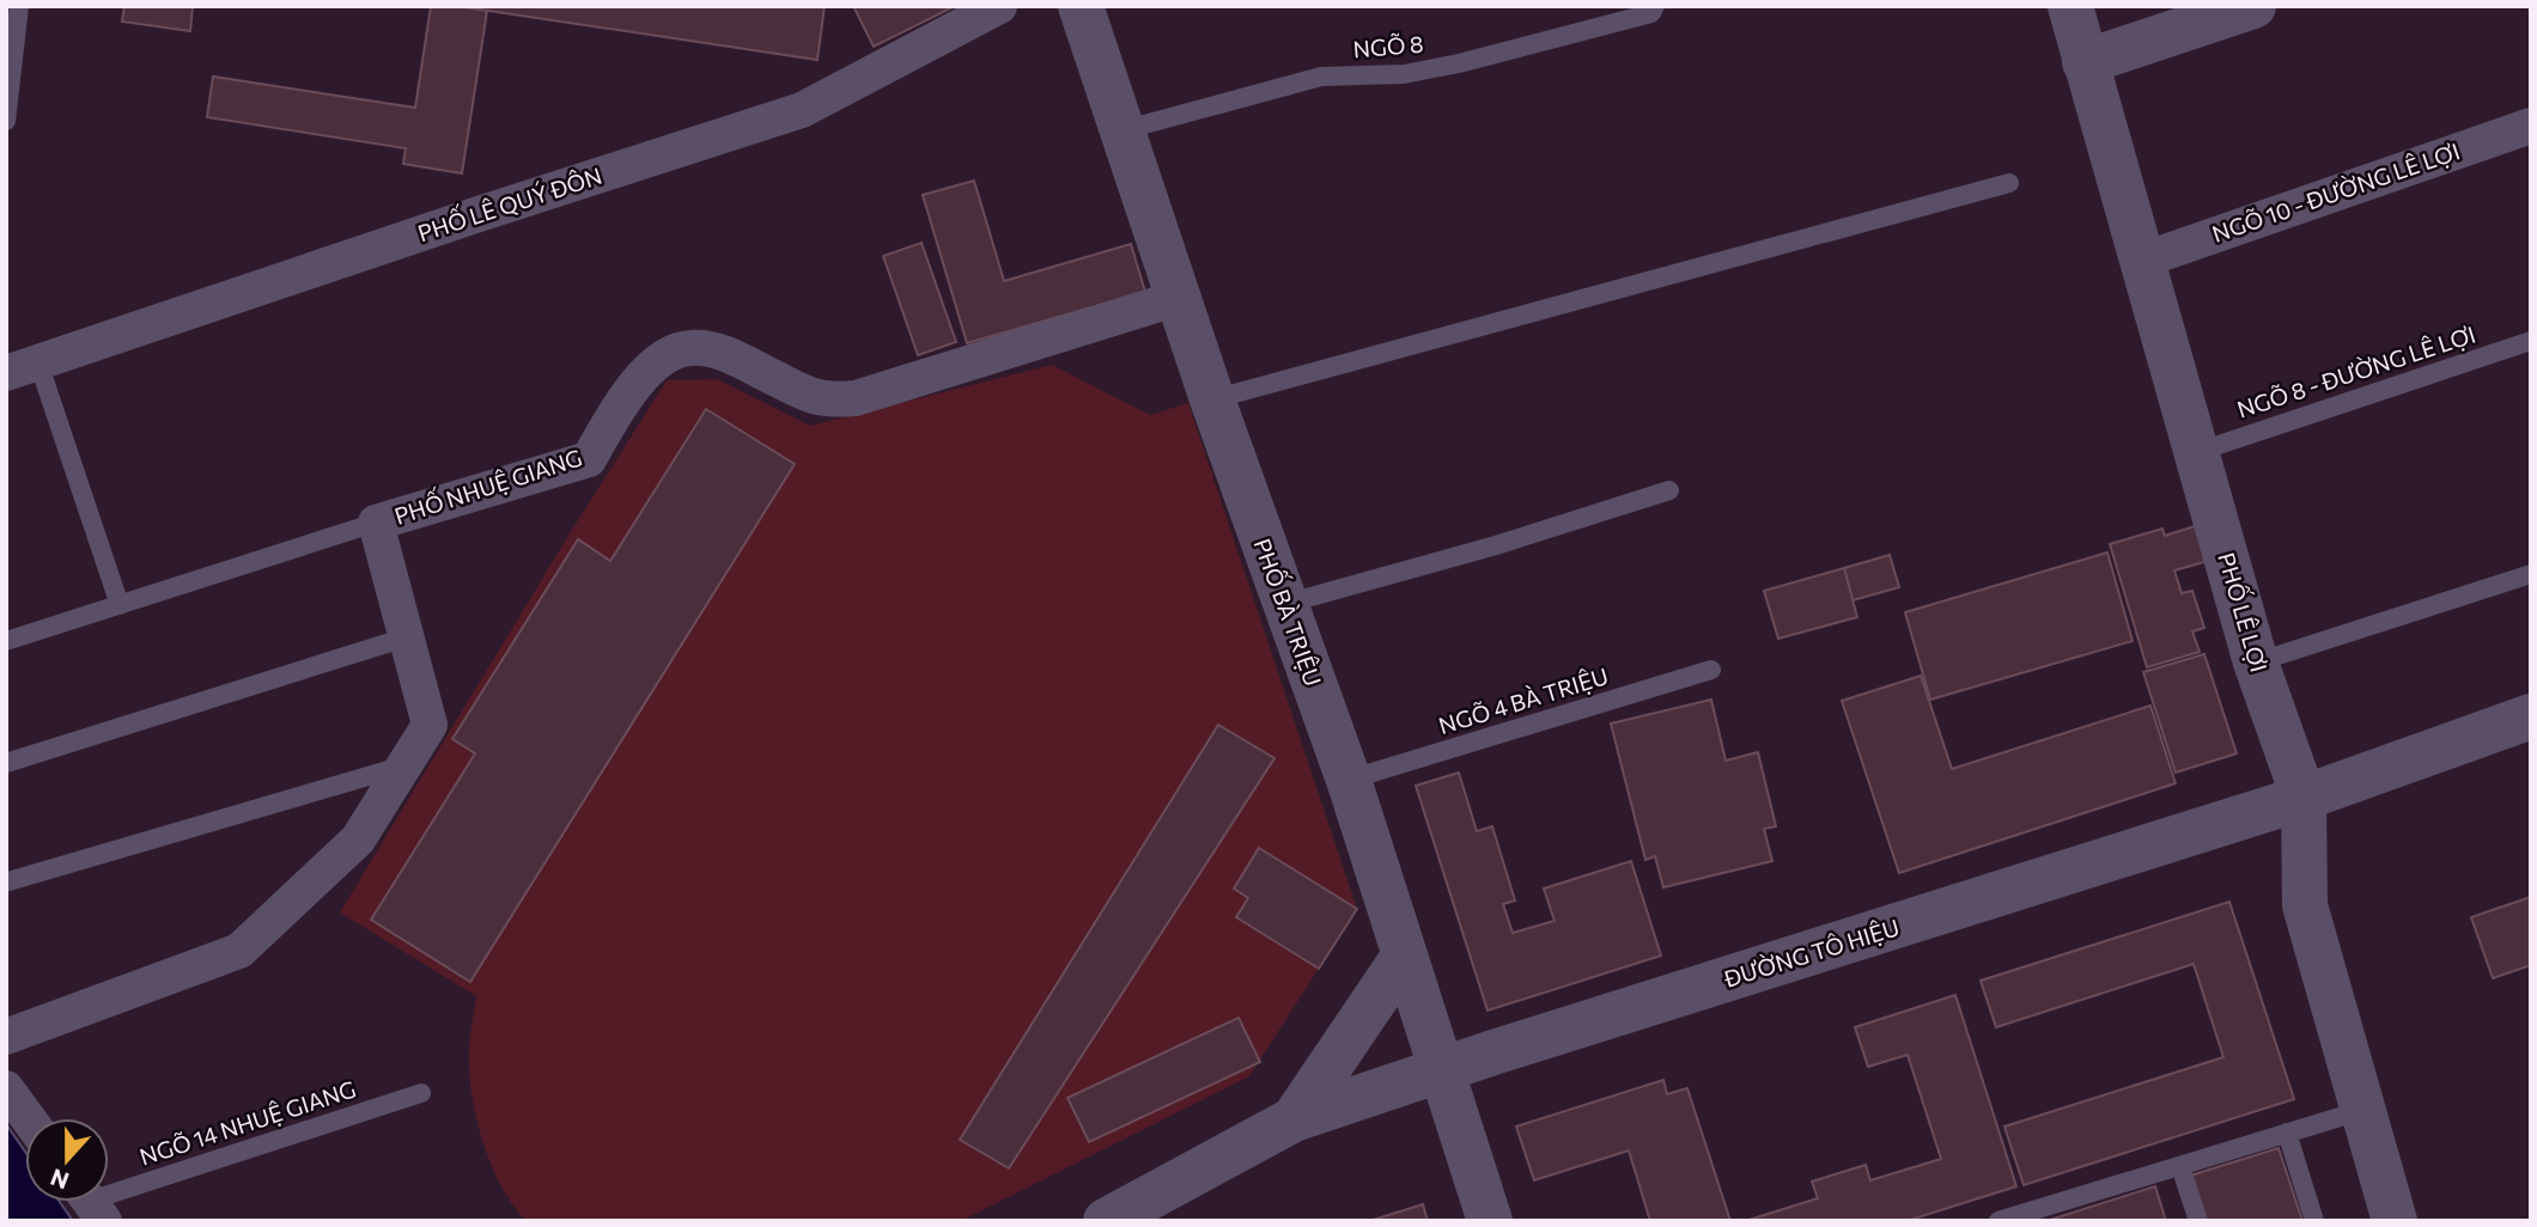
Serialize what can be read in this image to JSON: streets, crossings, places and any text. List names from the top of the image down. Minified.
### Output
{"streets":{"street":["NGÕ 10 - ĐƯỜNG LÊ LỢI","PHỐ LÊ QUÝ ĐÔN","PHỐ NHUỆ GIANG","PHỐ BÀ TRIỆU","PHỐ LÊ LỢI","ĐƯỜNG TÔ HIỆU"],"lane":["NGÕ 8","NGÕ 8 - ĐƯỜNG LÊ LỢI","NGÕ 4 BÀ TRIỆU","NGÕ 14 NHUỆ GIANG"]},"crossings":[["NGÕ 8","PHỐ BÀ TRIỆU"],["NGÕ 10 - ĐƯỜNG LÊ LỢI","PHỐ LÊ LỢI"],["NGÕ 8 - ĐƯỜNG LÊ LỢI","PHỐ LÊ LỢI"],["PHỐ NHUỆ GIANG","PHỐ BÀ TRIỆU"],["PHỐ BÀ TRIỆU","NGÕ 4 BÀ TRIỆU"],["PHỐ BÀ TRIỆU","ĐƯỜNG TÔ HIỆU"],["PHỐ LÊ LỢI","ĐƯỜNG TÔ HIỆU"]],"north":"bottom"}
